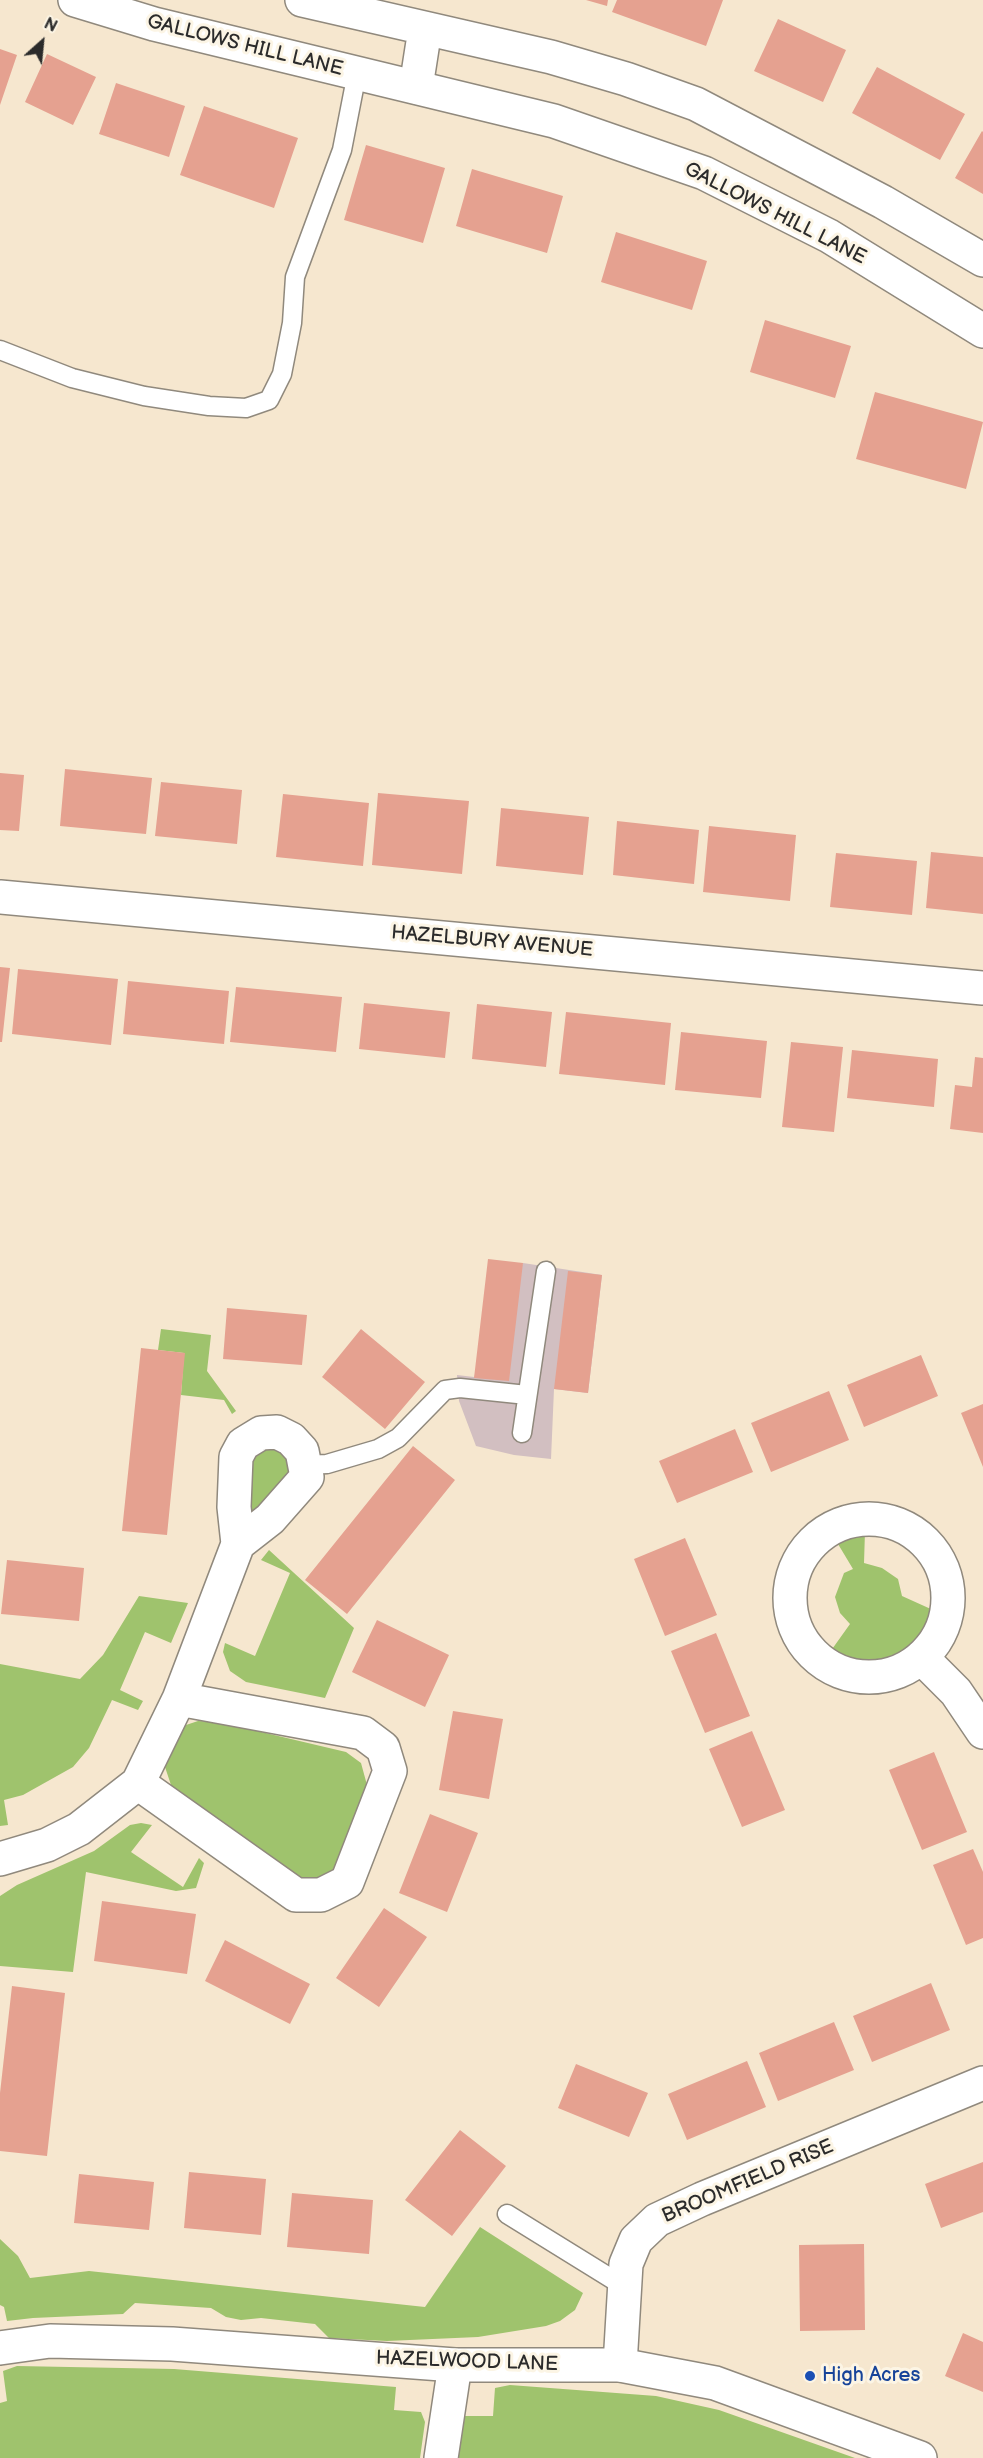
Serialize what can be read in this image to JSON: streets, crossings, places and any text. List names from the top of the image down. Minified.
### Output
{"streets":{"street":["GALLOWS HILL LANE","HAZELBURY AVENUE","BROOMFIELD RISE","HAZELWOOD LANE"]},"crossings":[["BROOMFIELD RISE","HAZELWOOD LANE"]],"places":["High Acres"],"north":"top right"}
